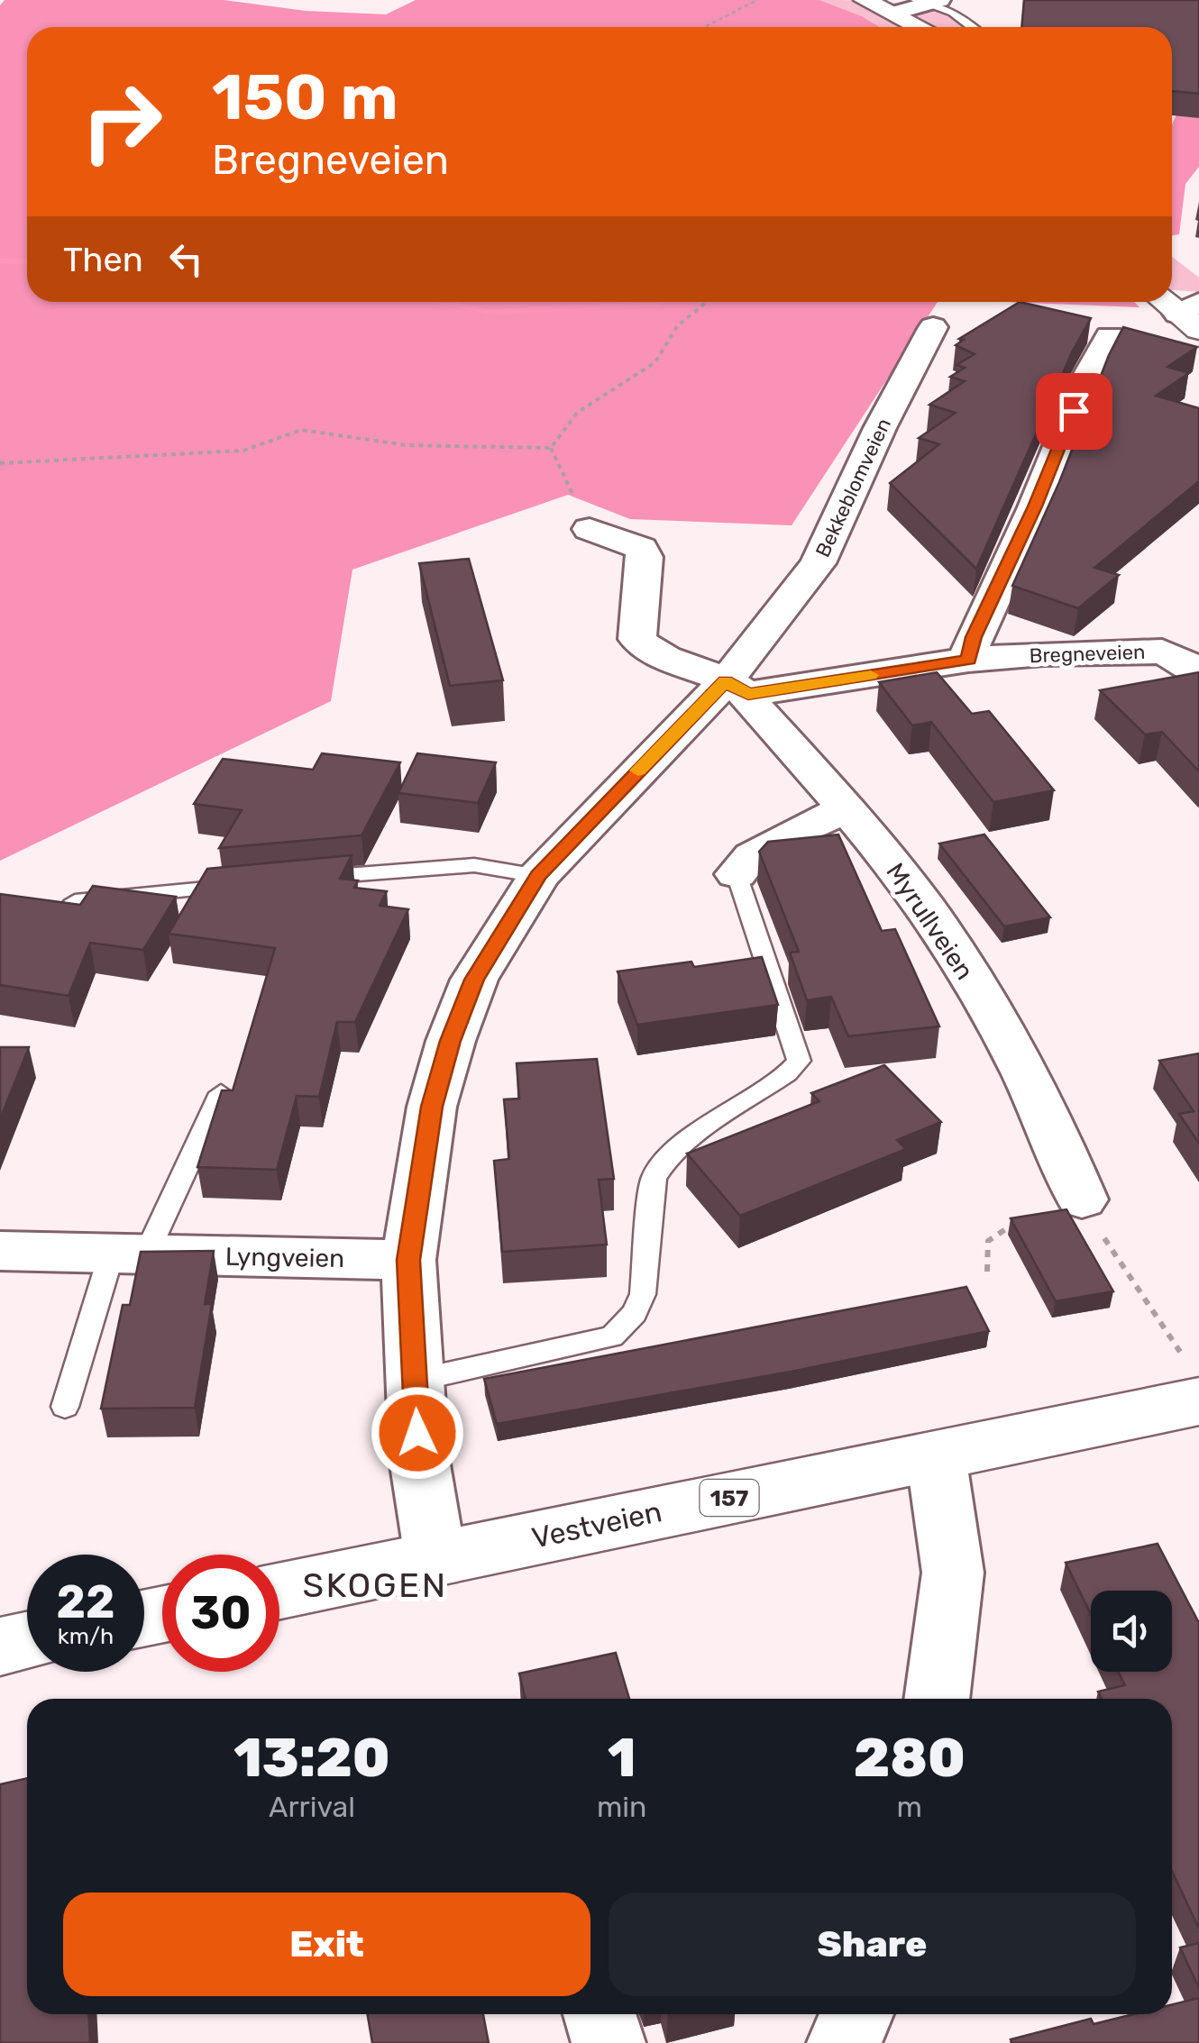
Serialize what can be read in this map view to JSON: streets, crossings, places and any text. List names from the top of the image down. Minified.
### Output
{"streets":{"main road":["157","Vestveien"],"street":["Bekkeblomveien","Bregneveien","Myrullveien","Lyngveien"]},"crossings":[["Bekkeblomveien","Bregneveien"],["Bekkeblomveien","Myrullveien"],["Bekkeblomveien","Lyngveien"],["Bekkeblomveien","Vestveien"],["Bregneveien","Myrullveien"]],"districts":["SKOGEN"],"page":{"turn":["150 m","Bregneveien"],"then":"Then","speed":"22 km/h","limit":"30","eta":["13:20","Arrival","1","min","280","m"],"buttons":["Exit","Share"]}}
